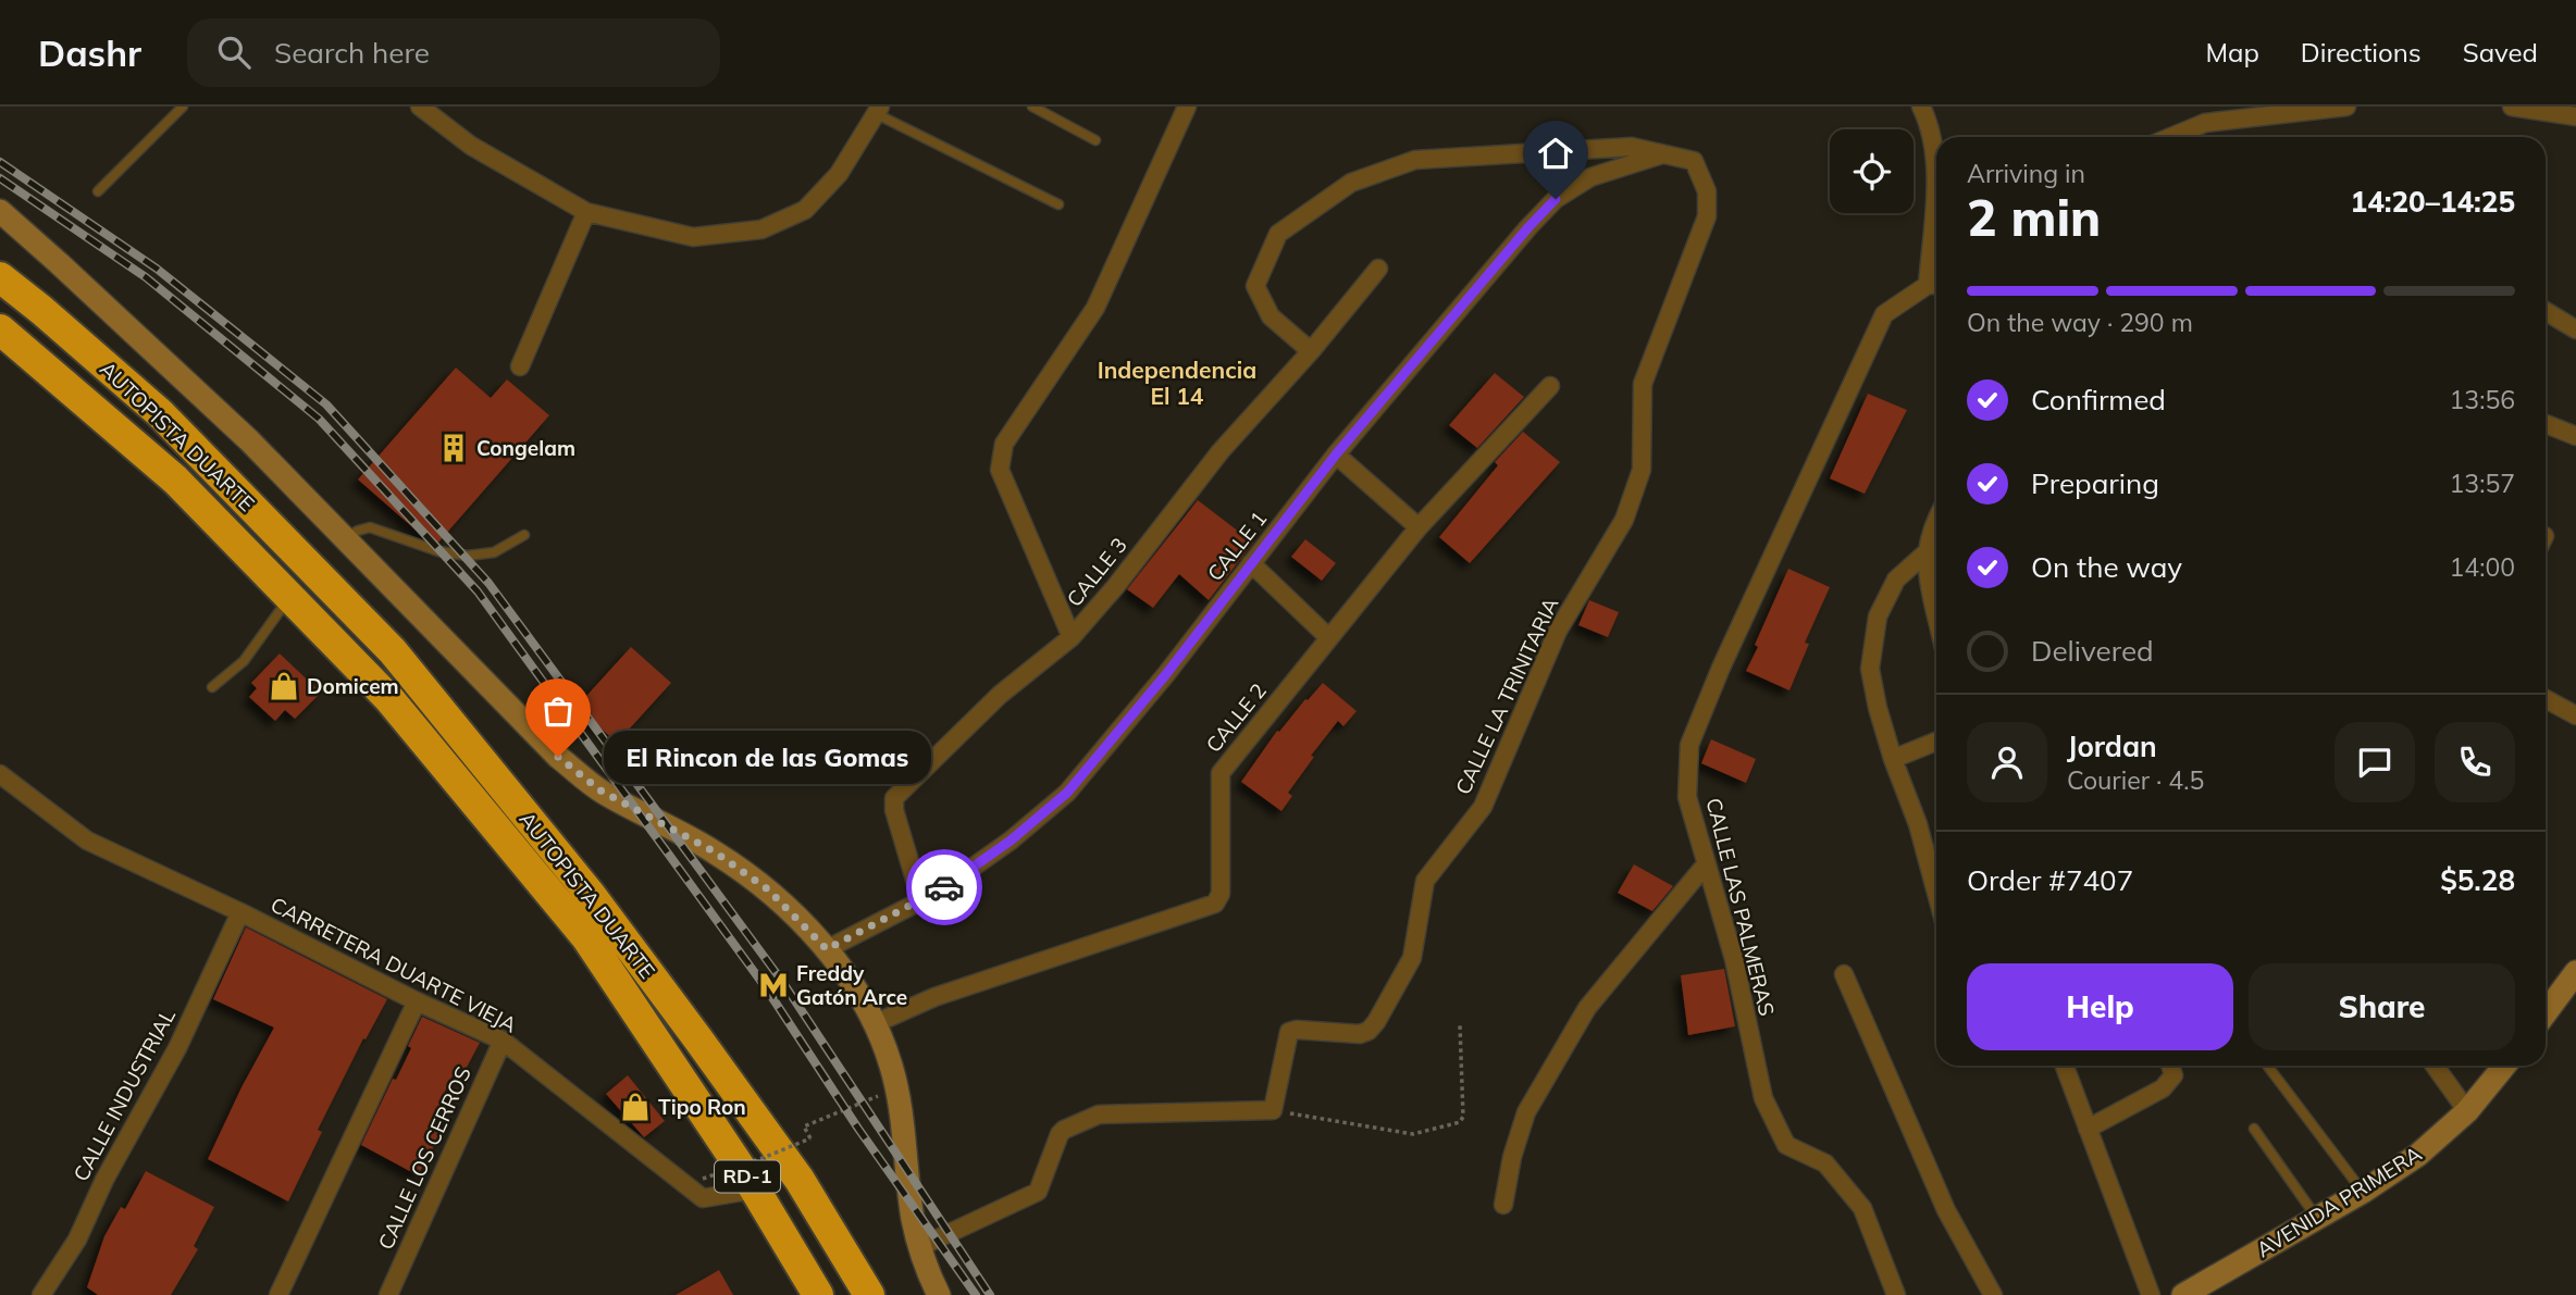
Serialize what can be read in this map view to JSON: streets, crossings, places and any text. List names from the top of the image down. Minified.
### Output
{"streets":{"highway":["AUTOPISTA DUARTE","RD-1"],"street":["CALLE 1","CALLE 3","CALLE LA TRINITARIA","CALLE 2","CALLE LAS PALMERAS","CARRETERA DUARTE VIEJA","CALLE INDUSTRIAL","CALLE LOS CERROS","AVENIDA PRIMERA"]},"crossings":[["AUTOPISTA DUARTE","CARRETERA DUARTE VIEJA"],["CALLE 1","CALLE 3"],["CALLE 1","CALLE LA TRINITARIA"],["CALLE 3","CALLE LA TRINITARIA"],["CARRETERA DUARTE VIEJA","CALLE INDUSTRIAL"],["CARRETERA DUARTE VIEJA","CALLE LOS CERROS"]],"districts":["Independencia El 14"],"places":{"building":["Congelam"],"shop":["Domicem","Tipo Ron"],"other":["El Rincon de las Gomas"],"metro station":["Freddy Gatón Arce"]},"page":{"header":"Dashr","search":"Search here","nav":["Map","Directions","Saved"],"heading":["2 min","Arriving in","14:20–14:25"],"panel":["Jordan","Courier · 4.5","Order #7407","$5.28"],"bar":"On the way · 290 m","list":[["Confirmed","13:56"],["Preparing","13:57"],["On the way","14:00"],"Delivered"],"bubble":"El Rincon de las Gomas","buttons":["Help","Share"]}}
